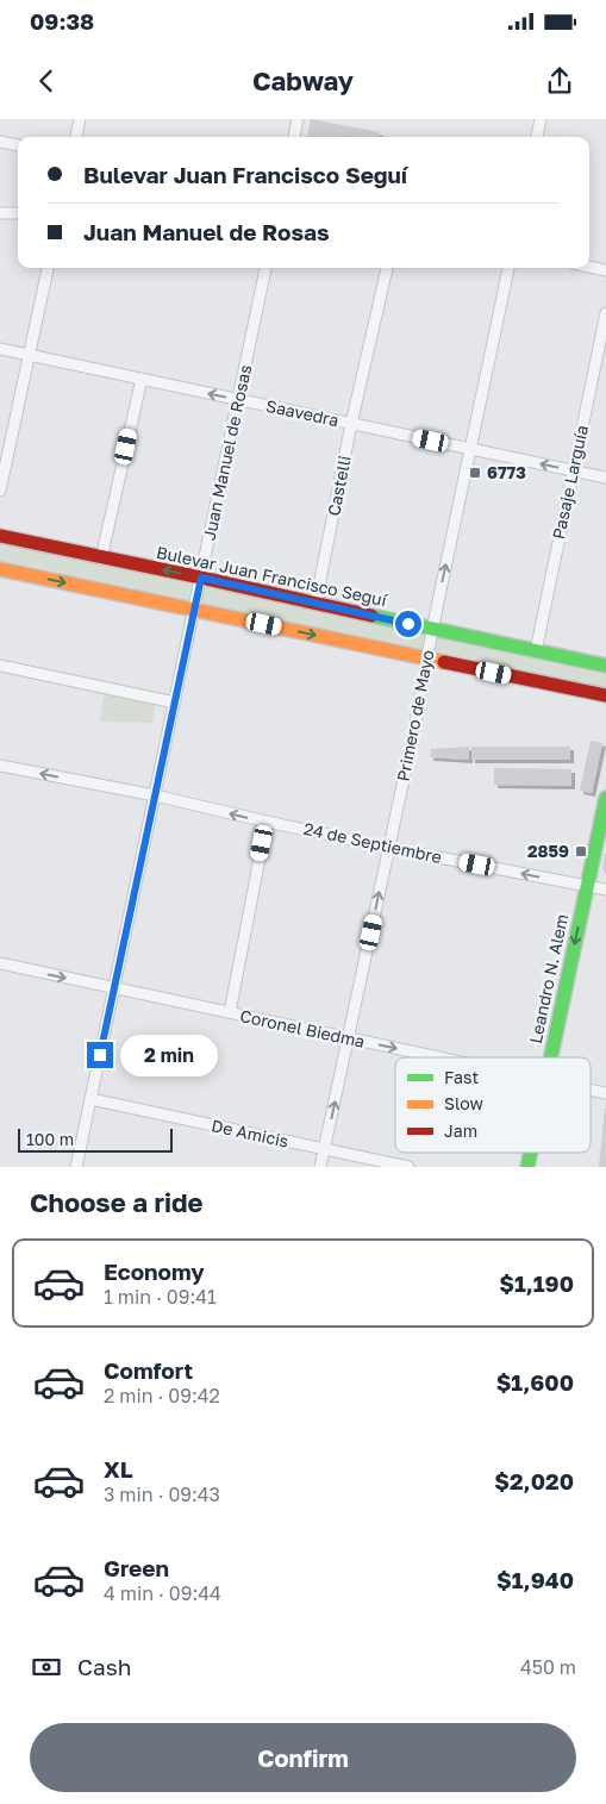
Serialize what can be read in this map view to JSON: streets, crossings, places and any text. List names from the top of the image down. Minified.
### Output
{"streets":{"main road":["Bulevar Juan Francisco Seguí","Leandro N. Alem"],"street":["Saavedra","Juan Manuel de Rosas","Pasaje Larguía","Castelli","Primero de Mayo","24 de Septiembre","Coronel Biedma","De Amicis"]},"crossings":[["Saavedra","Juan Manuel de Rosas"],["Saavedra","Pasaje Larguía"],["Saavedra","Castelli"],["Saavedra","Primero de Mayo"],["Juan Manuel de Rosas","Bulevar Juan Francisco Seguí"],["Juan Manuel de Rosas","24 de Septiembre"],["Juan Manuel de Rosas","Coronel Biedma"],["Juan Manuel de Rosas","De Amicis"],["Pasaje Larguía","Bulevar Juan Francisco Seguí"],["Castelli","Bulevar Juan Francisco Seguí"],["Bulevar Juan Francisco Seguí","Primero de Mayo"],["Primero de Mayo","24 de Septiembre"],["Primero de Mayo","Coronel Biedma"],["Primero de Mayo","De Amicis"],["24 de Septiembre","Leandro N. Alem"]],"one_way":["Primero de Mayo","24 de Septiembre","Leandro N. Alem","Coronel Biedma"],"places":{"transit":["6773","2859"]},"legend":["Fast","Slow","Jam"],"scale_bar":"100 m","page":{"status":"09:38","header":"Cabway","banner":["Bulevar Juan Francisco Seguí","Juan Manuel de Rosas"],"bubble":"2 min","scale":"100 m","heading":"Choose a ride","list":[{"name":"Economy","note":"1 min · 09:41","value":"$1,190"},{"name":"Comfort","note":"2 min · 09:42","value":"$1,600"},{"name":"XL","note":"3 min · 09:43","value":"$2,020"},{"name":"Green","note":"4 min · 09:44","value":"$1,940"}],"pay":["Cash","450 m"],"buttons":"Confirm"}}
